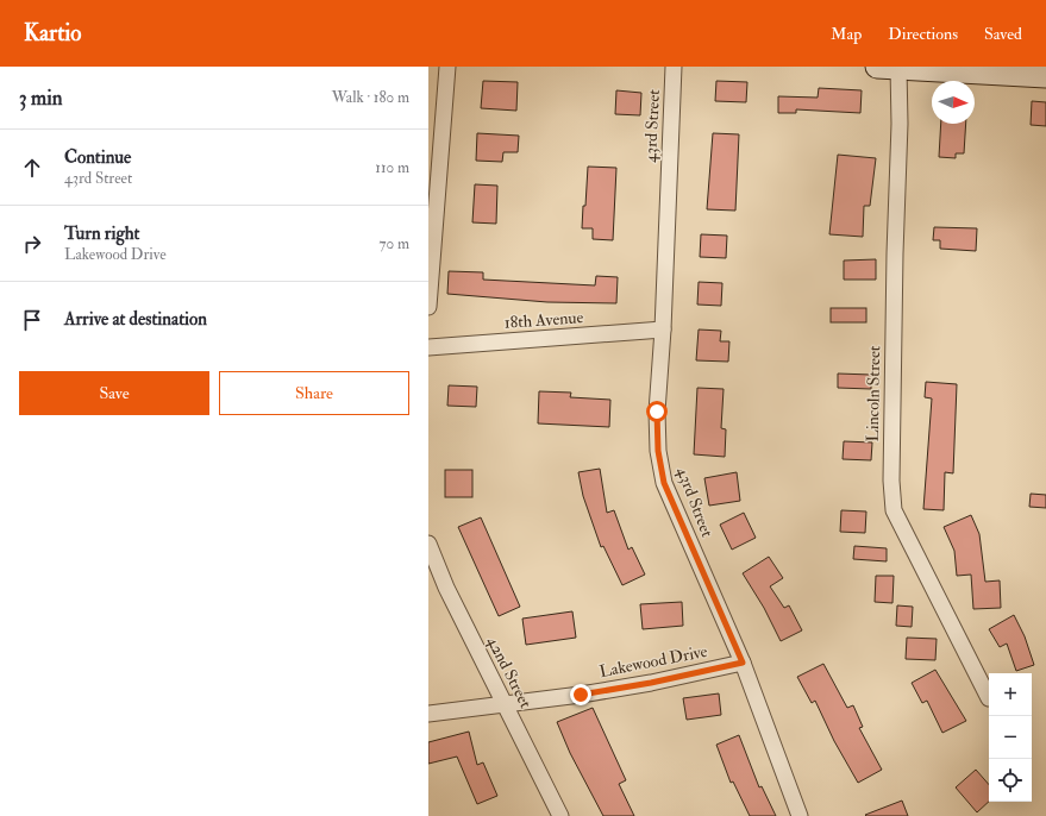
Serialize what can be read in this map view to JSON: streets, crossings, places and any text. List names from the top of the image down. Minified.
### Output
{"streets":{"street":["43rd Street","18th Avenue","Lincoln Street","Lakewood Drive","42nd Street"]},"crossings":[["43rd Street","18th Avenue"],["43rd Street","Lakewood Drive"],["Lakewood Drive","42nd Street"]],"north":"right","page":{"header":"Kartio","nav":["Map","Directions","Saved"],"heading":["3 min","Walk · 180 m"],"list":[["Continue","43rd Street","110 m"],["Turn right","Lakewood Drive","70 m"],"Arrive at destination"],"buttons":["Save","Share"],"map_buttons":["+","−"]}}
